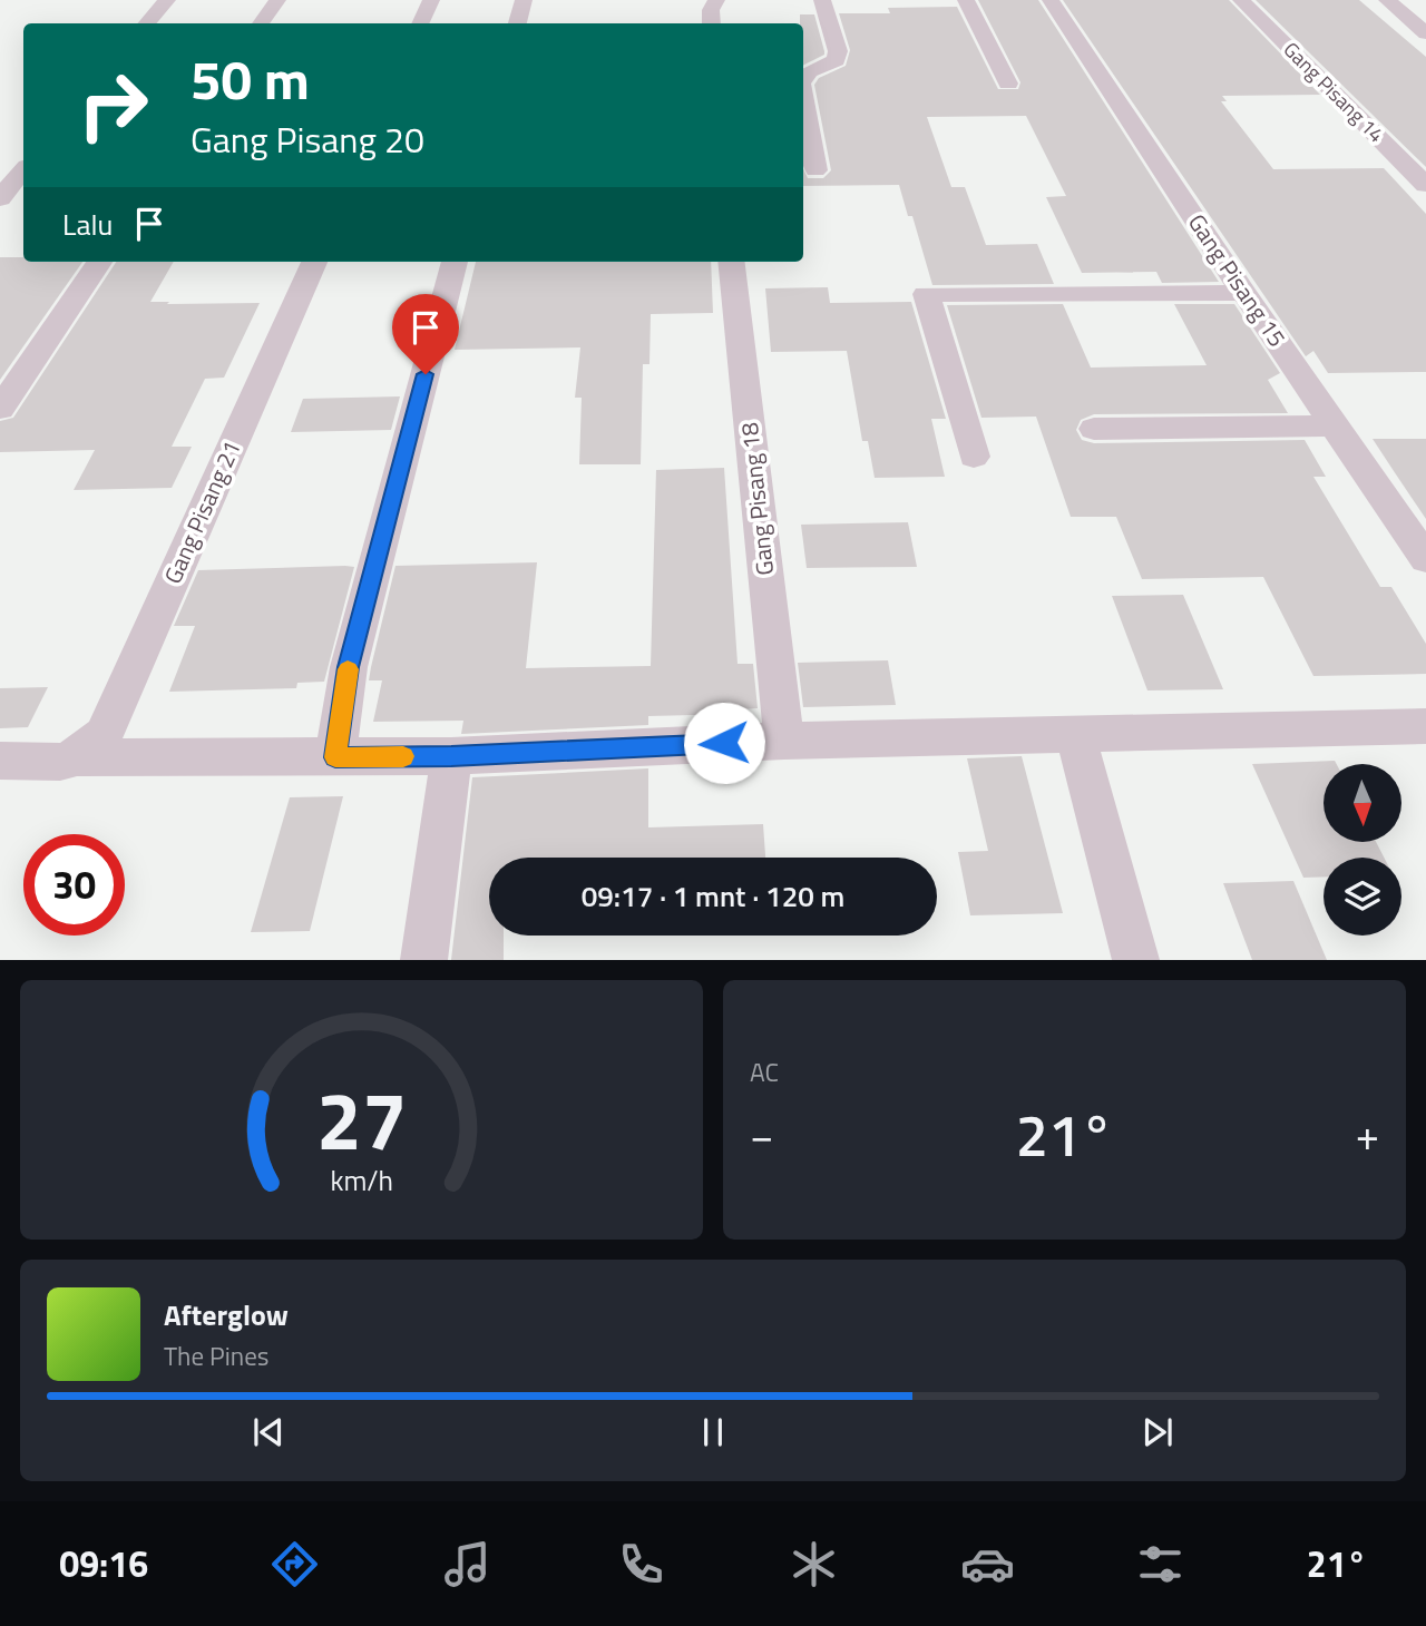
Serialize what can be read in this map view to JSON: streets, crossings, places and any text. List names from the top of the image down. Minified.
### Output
{"streets":{"street":["Gang Pisang 14","Gang Pisang 15","Gang Pisang 18","Gang Pisang 21"]},"north":"bottom","page":{"turn":["50 m","Gang Pisang 20"],"then":"Lalu","limit":"30","trip":"09:17 · 1 mnt · 120 m","tile":"AC","heat":["−","21°","+"],"song":["Afterglow","The Pines"],"tabs":["09:16","21°"],"gauge":["27","km/h"]}}
